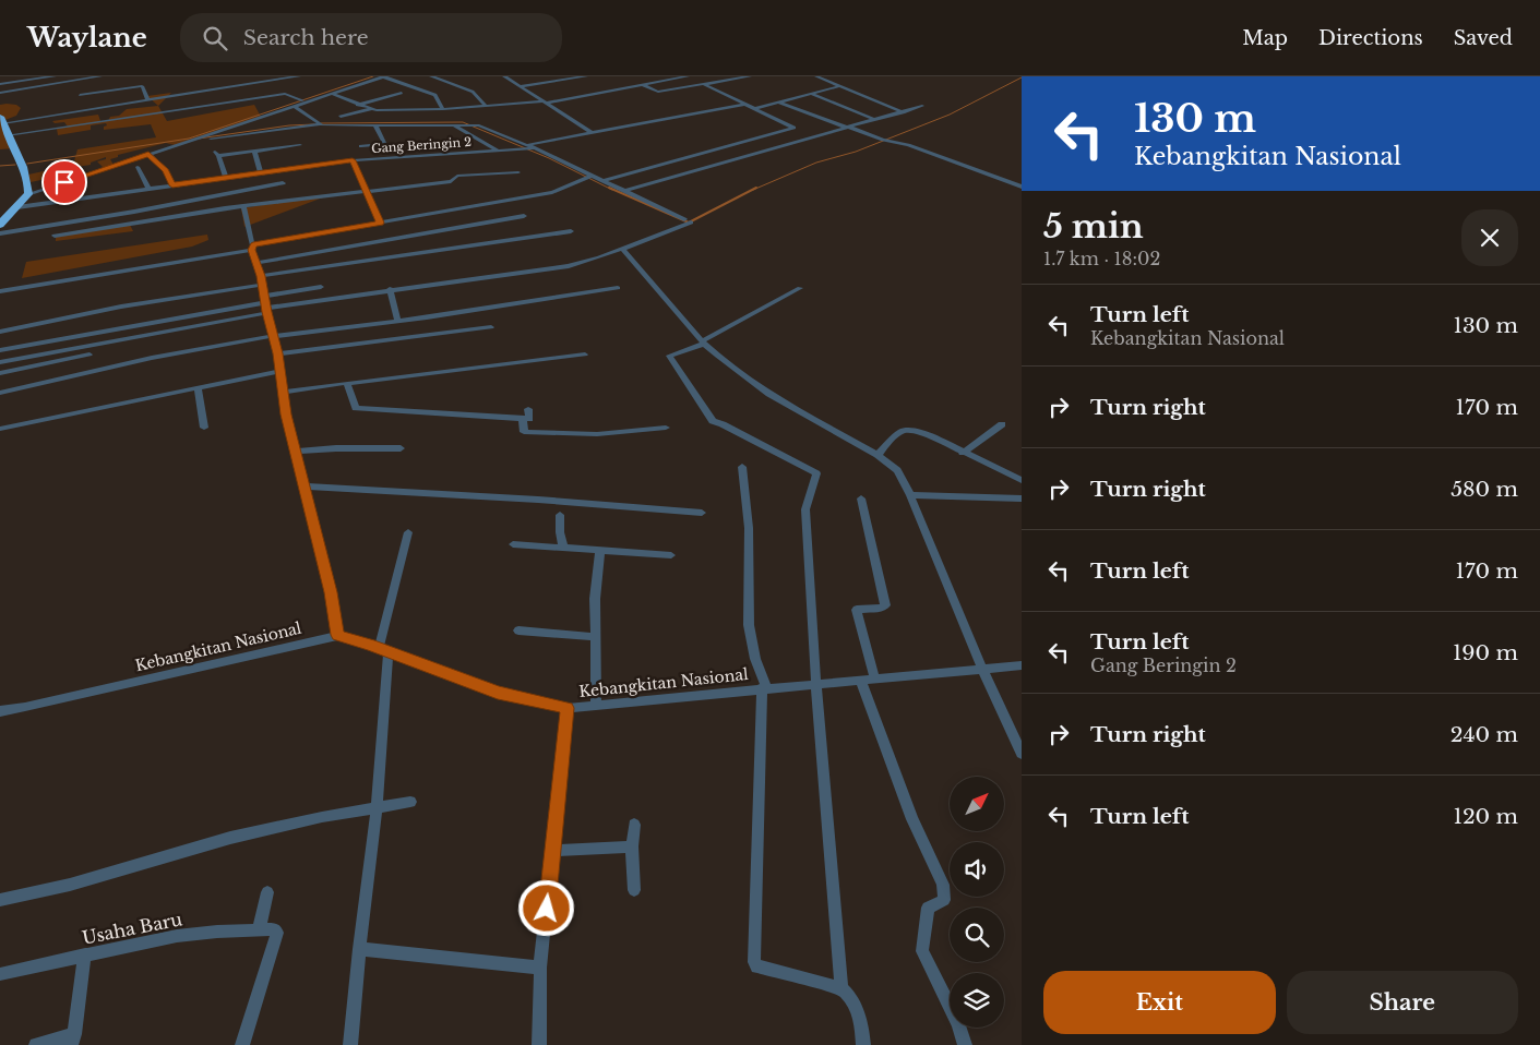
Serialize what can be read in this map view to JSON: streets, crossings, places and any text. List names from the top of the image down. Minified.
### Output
{"streets":{"street":["Gang Beringin 2","Kebangkitan Nasional","Usaha Baru"]},"north":"top right","page":{"header":"Waylane","search":"Search here","nav":["Map","Directions","Saved"],"turn":["130 m","Kebangkitan Nasional"],"heading":["5 min","1.7 km · 18:02"],"list":[{"name":"Turn left","note":"Kebangkitan Nasional","value":"130 m"},{"name":"Turn right","value":"170 m"},{"name":"Turn right","value":"580 m"},{"name":"Turn left","value":"170 m"},{"name":"Turn left","note":"Gang Beringin 2","value":"190 m"},{"name":"Turn right","value":"240 m"},{"name":"Turn left","value":"120 m"}],"buttons":["Exit","Share"]}}
